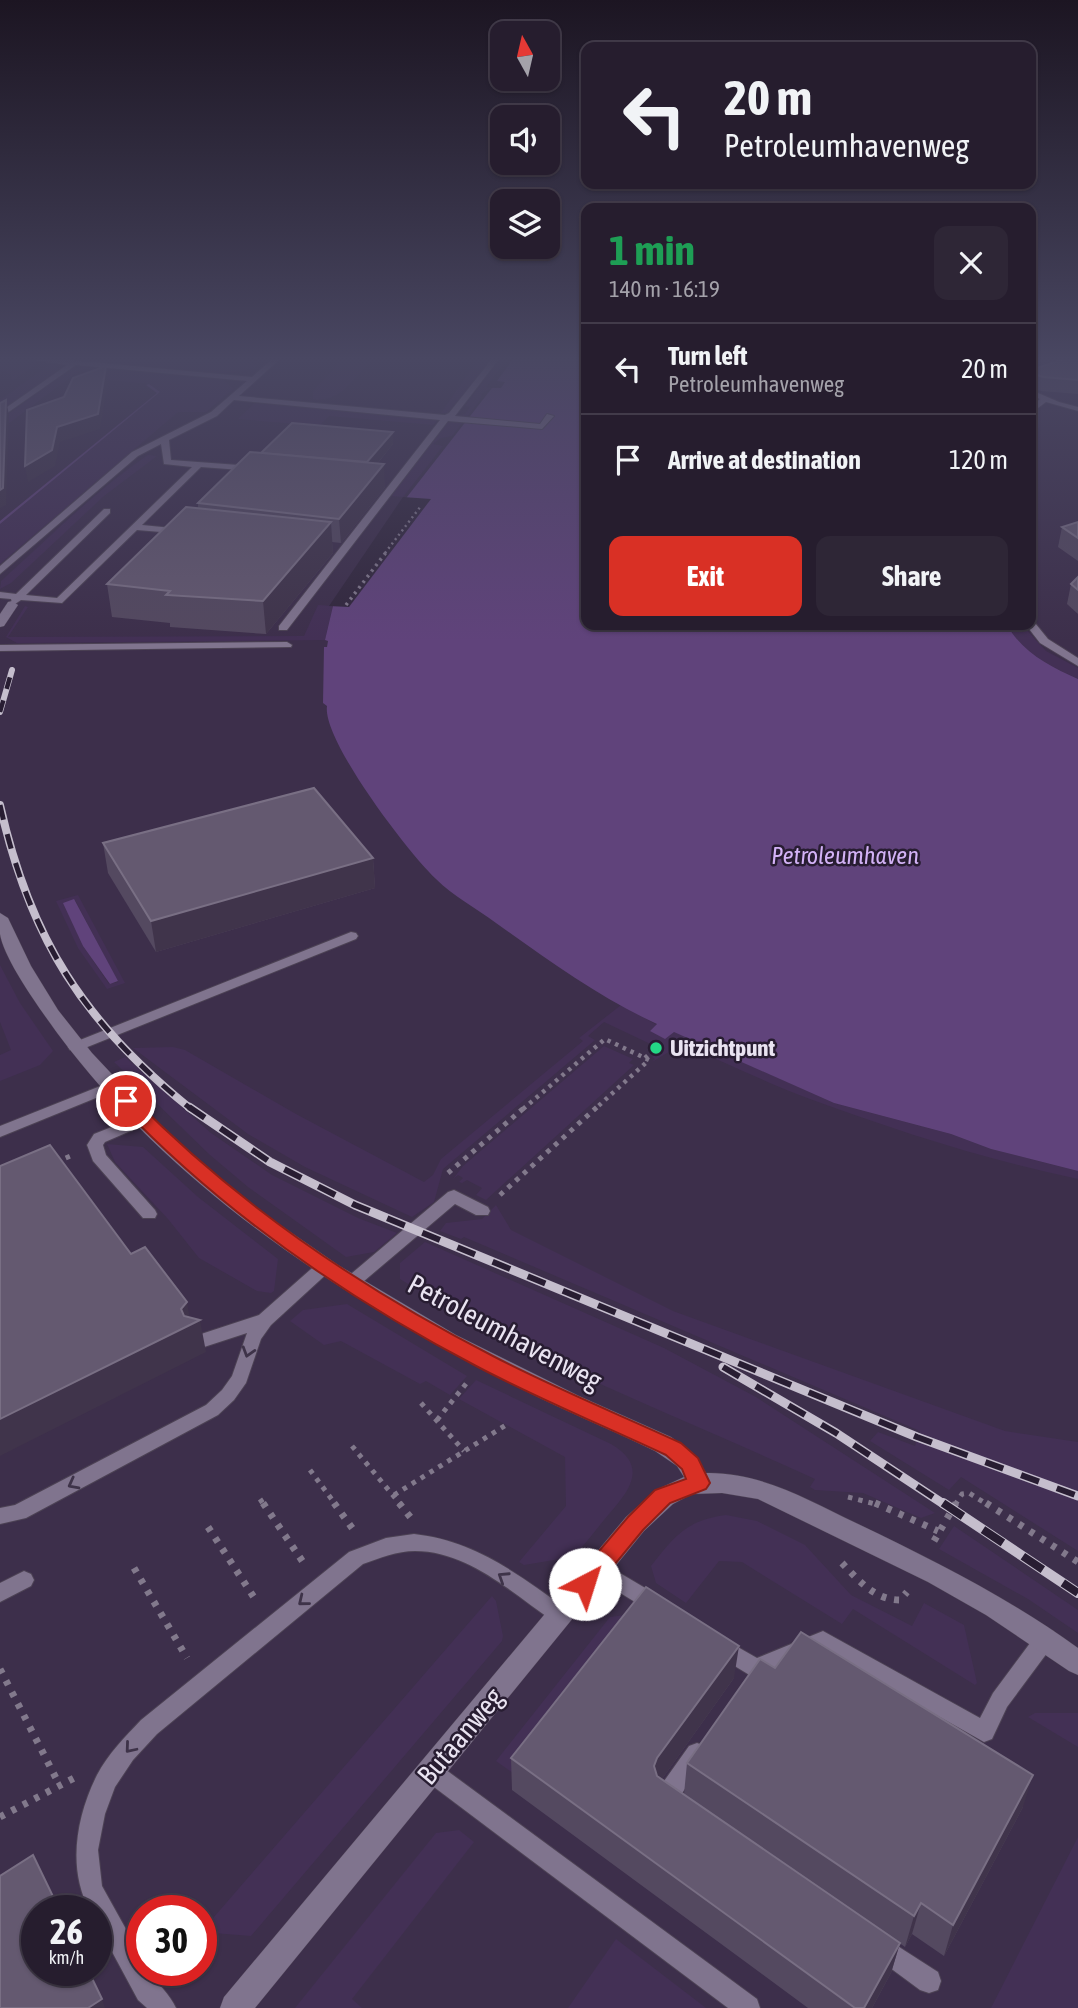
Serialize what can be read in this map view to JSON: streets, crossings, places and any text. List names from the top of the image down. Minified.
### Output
{"streets":{"street":["Petroleumhavenweg","Butaanweg"]},"crossings":[["Petroleumhavenweg","Butaanweg"]],"water":["Petroleumhaven"],"places":["Uitzichtpunt"],"north":"top","page":{"turn":["20 m","Petroleumhavenweg"],"heading":["1 min","140 m · 16:19"],"list":[{"name":"Turn left","note":"Petroleumhavenweg","value":"20 m"},{"name":"Arrive at destination","value":"120 m"}],"buttons":["Exit","Share"],"speed":"26 km/h","limit":"30"}}
